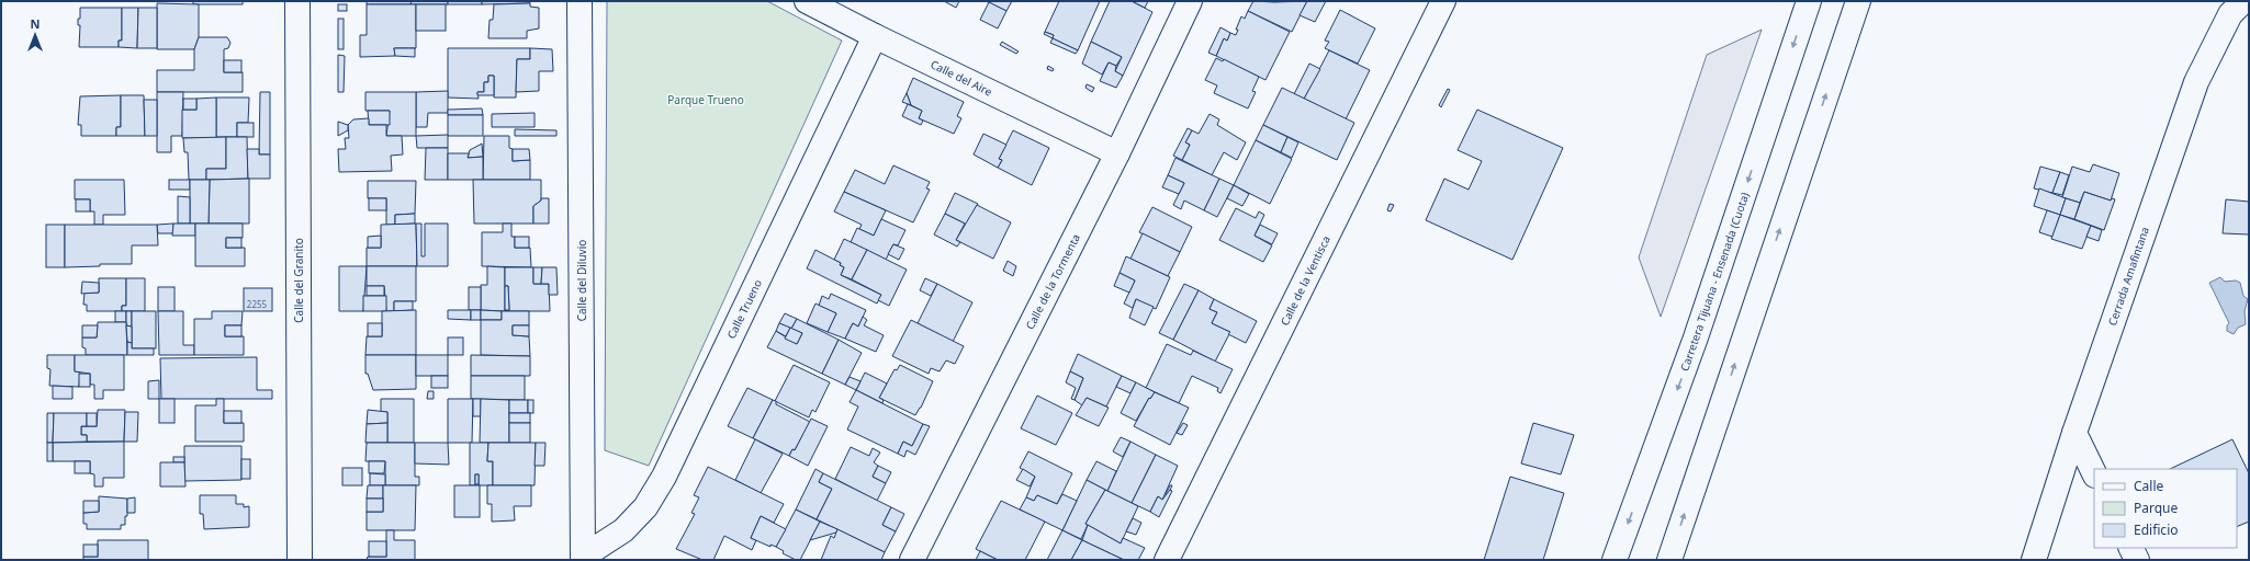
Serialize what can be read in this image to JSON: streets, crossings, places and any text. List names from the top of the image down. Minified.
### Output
{"streets":{"main road":["Calle del Aire","Cerrada Amafintana","Calle del Granito","Calle del Diluvio","Calle de la Ventisca","Calle de la Tormenta","Carretera Tijuana - Ensenada (Cuota)","Calle Trueno"]},"crossings":[["Calle del Aire","Calle de la Tormenta"],["Calle del Aire","Calle Trueno"],["Calle del Diluvio","Calle Trueno"]],"parks":["Parque Trueno"],"house_numbers":["2255"],"legend":["Calle","Parque","Edificio"],"north":"top"}
